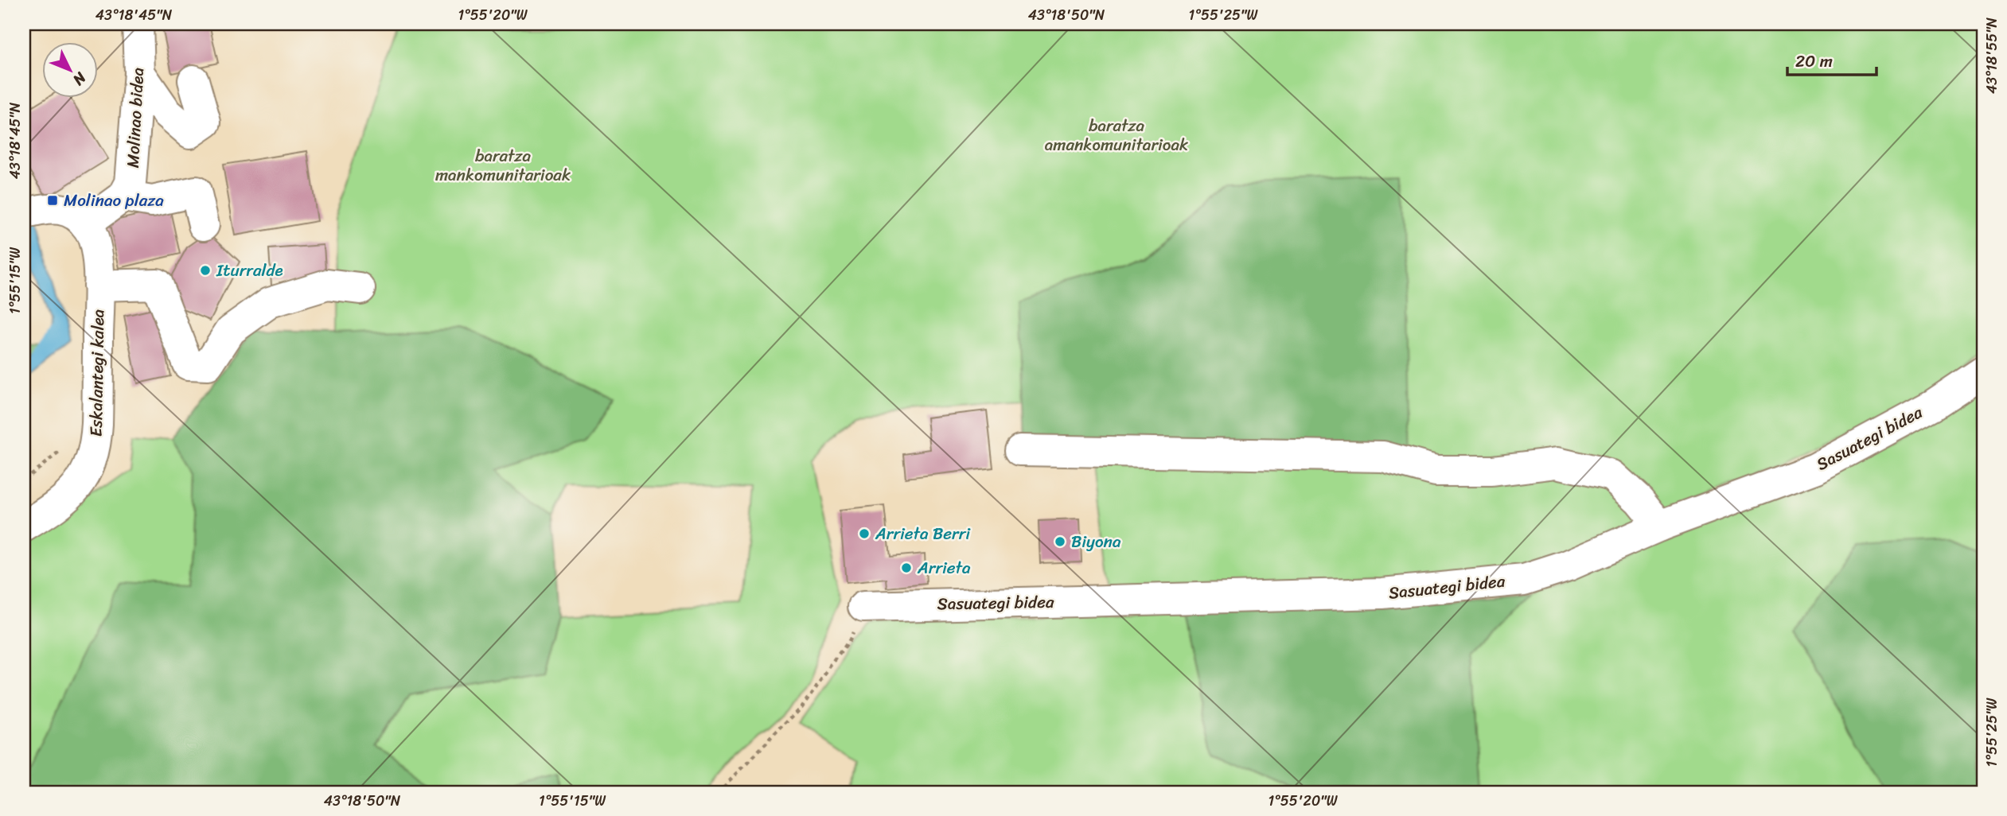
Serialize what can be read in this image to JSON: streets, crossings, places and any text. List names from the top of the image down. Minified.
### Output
{"streets":{"street":["Molinao bidea","Eskalantegi kalea","Sasuategi bidea"]},"parks":["baratza amankomunitarioak","baratza mankomunitarioak"],"places":{"transit":["Molinao plaza"],"other":["Iturralde","Arrieta Berri","Biyona","Arrieta"]},"scale_bar":"20 m","north":"bottom right","coordinates":["43°18'45\"N","1°55'20\"W","43°18'50\"N","1°55'25\"W","43°18'55\"N","1°55'15\"W"]}
